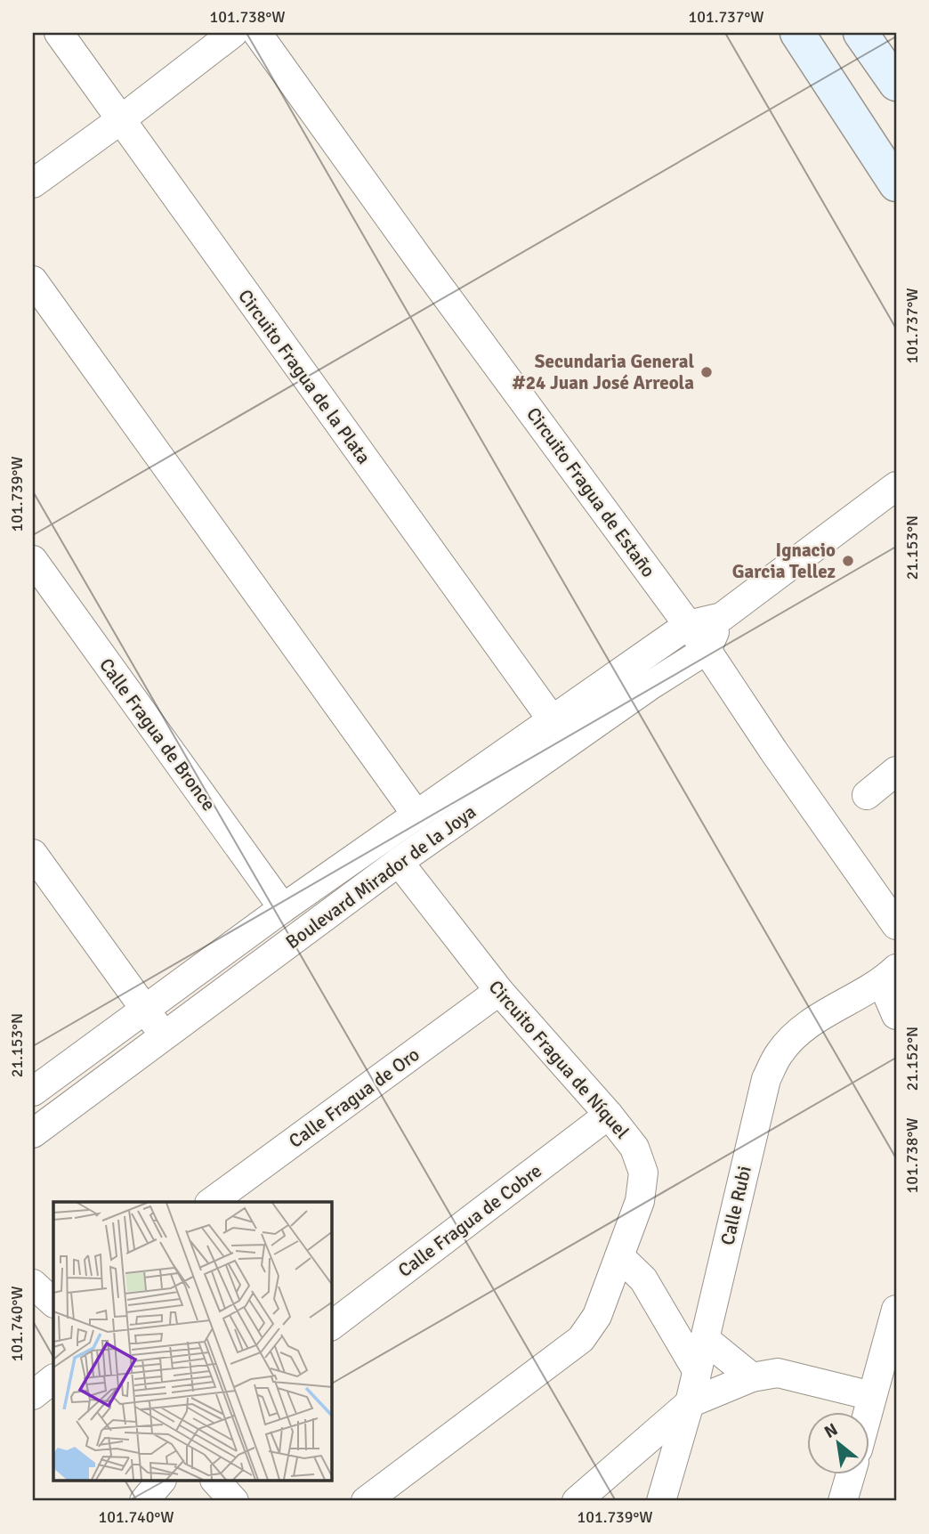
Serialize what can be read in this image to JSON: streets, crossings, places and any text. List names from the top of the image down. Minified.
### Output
{"streets":{"street":["Circuito Fragua de la Plata","Circuito Fragua de Estaño","Calle Fragua de Bronce","Boulevard Mirador de la Joya","Circuito Fragua de Níquel","Calle Fragua de Oro","Calle Rubi","Calle Fragua de Cobre"]},"crossings":[["Circuito Fragua de la Plata","Boulevard Mirador de la Joya"],["Circuito Fragua de Estaño","Boulevard Mirador de la Joya"],["Calle Fragua de Bronce","Boulevard Mirador de la Joya"],["Boulevard Mirador de la Joya","Circuito Fragua de Níquel"],["Circuito Fragua de Níquel","Calle Fragua de Oro"],["Circuito Fragua de Níquel","Calle Fragua de Cobre"]],"places":["Secundaria General #24 Juan José Arreola","Ignacio Garcia Tellez"],"north":"top left","coordinates":["101.738°W","101.737°W","101.739°W","21.153°N","21.152°N","101.740°W"]}
